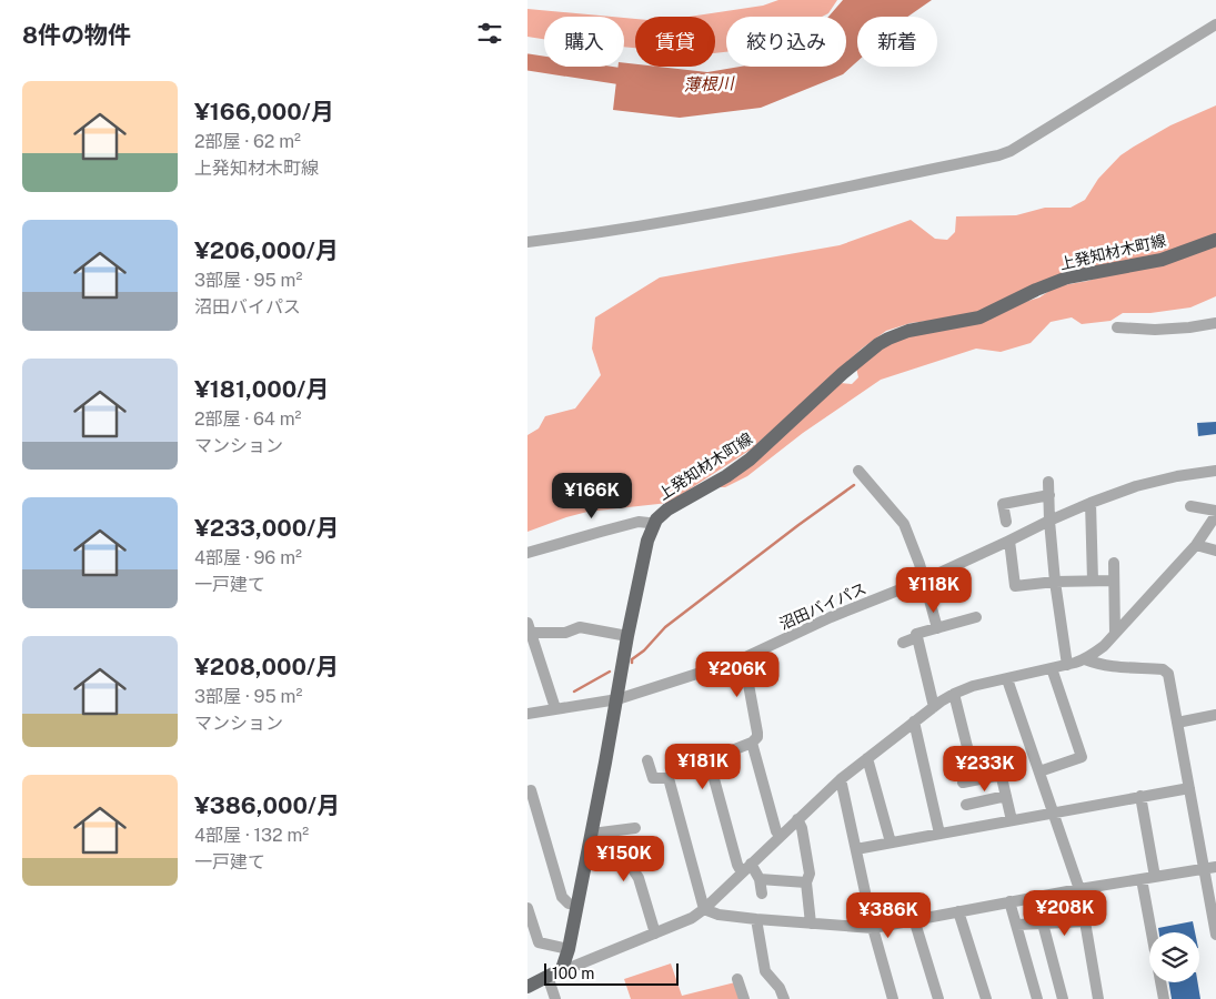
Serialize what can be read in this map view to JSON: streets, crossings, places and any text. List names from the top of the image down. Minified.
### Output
{"streets":{"main road":["上発知材木町線"],"street":["沼田バイパス"]},"water":["薄根川"],"scale_bar":"100 m","page":{"heading":"8件の物件","chip":["購入","賃貸","絞り込み","新着"],"list":[{"name":"¥166,000/月","note":"2部屋 · 62 m² · 上発知材木町線"},{"name":"¥206,000/月","note":"3部屋 · 95 m² · 沼田バイパス"},{"name":"¥181,000/月","note":"2部屋 · 64 m² · マンション"},{"name":"¥233,000/月","note":"4部屋 · 96 m² · 一戸建て"},{"name":"¥208,000/月","note":"3部屋 · 95 m² · マンション"},{"name":"¥386,000/月","note":"4部屋 · 132 m² · 一戸建て"}],"price":["¥166K","¥118K","¥206K","¥181K","¥233K","¥150K","¥208K","¥386K"],"scale":"100 m"}}
